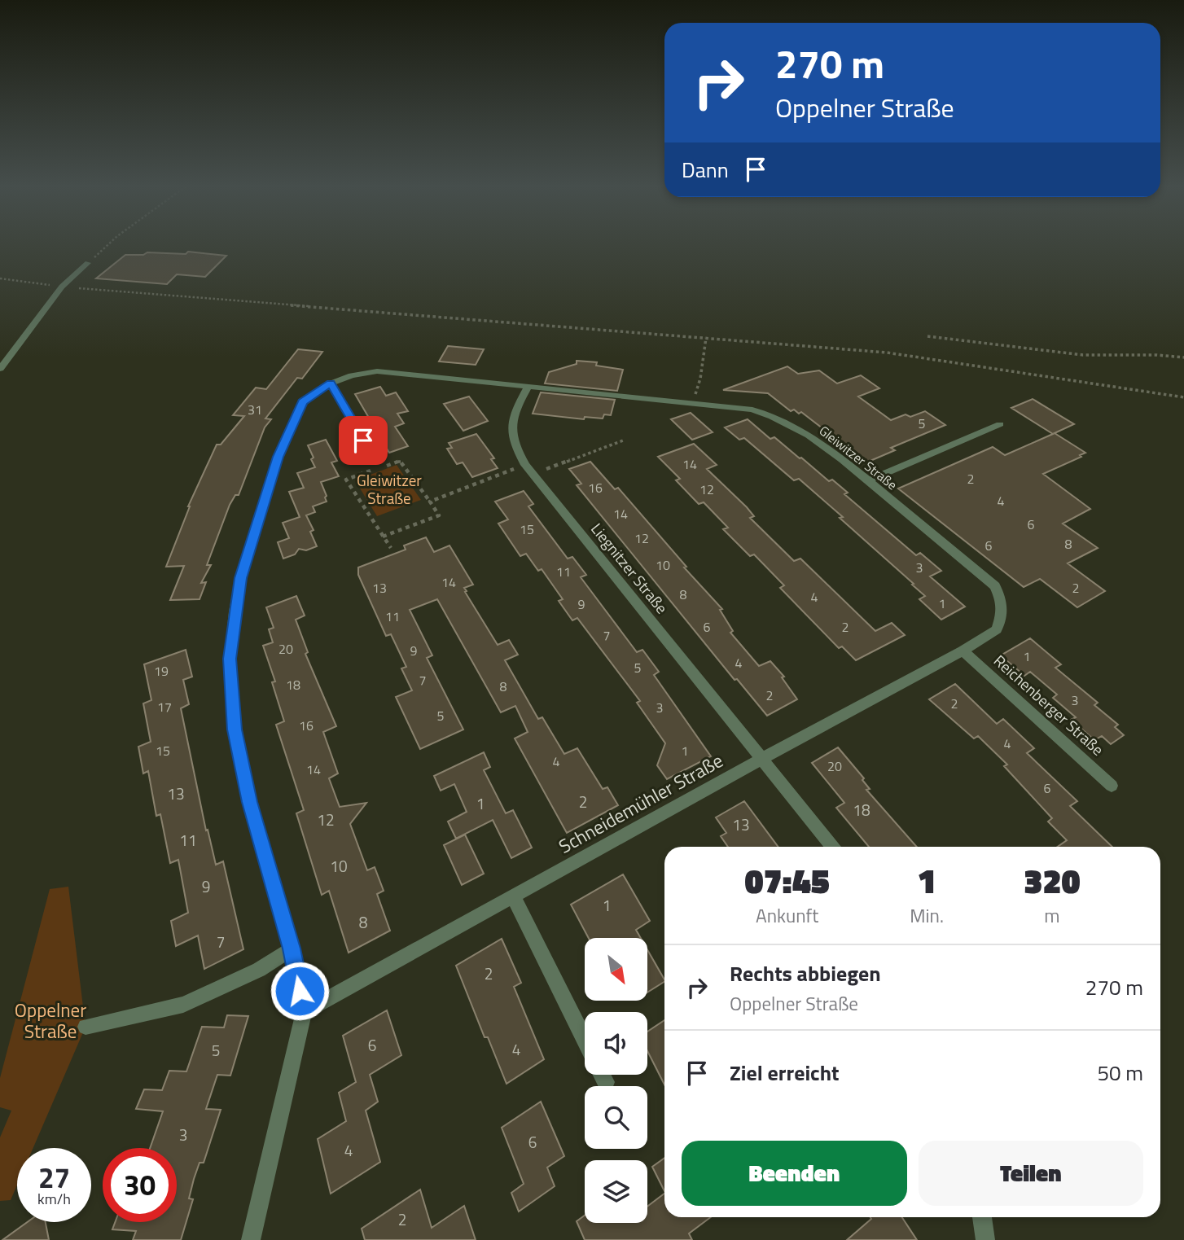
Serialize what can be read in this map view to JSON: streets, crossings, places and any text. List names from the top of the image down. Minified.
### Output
{"streets":{"street":["Gleiwitzer Straße","Liegnitzer Straße","Reichenberger Straße","Schneidemühler Straße"]},"crossings":[["Gleiwitzer Straße","Liegnitzer Straße"],["Gleiwitzer Straße","Schneidemühler Straße"],["Liegnitzer Straße","Schneidemühler Straße"],["Reichenberger Straße","Schneidemühler Straße"]],"parks":["Gleiwitzer Straße","Oppelner Straße"],"house_numbers":["31","5","14","2","16","12","4","14","6","15","12","8","6","10","3","11","14","13","2","8","4","1","9","11","6","2","7","20","9","1","4","5","19","7","18","8","2","3","2","17","3","5","16","4","15","1","4","20","14","6","13","2","1","18","12","13","11","10","9","1","8","7","2","6","4","5","3","6","4","2"],"north":"bottom right","page":{"turn":["270 m","Oppelner Straße"],"then":"Dann","eta":["07:45","Ankunft","1","Min.","320","m"],"list":[{"name":"Rechts abbiegen","note":"Oppelner Straße","value":"270 m"},{"name":"Ziel erreicht","value":"50 m"}],"buttons":["Beenden","Teilen"],"speed":"27 km/h","limit":"30"}}
